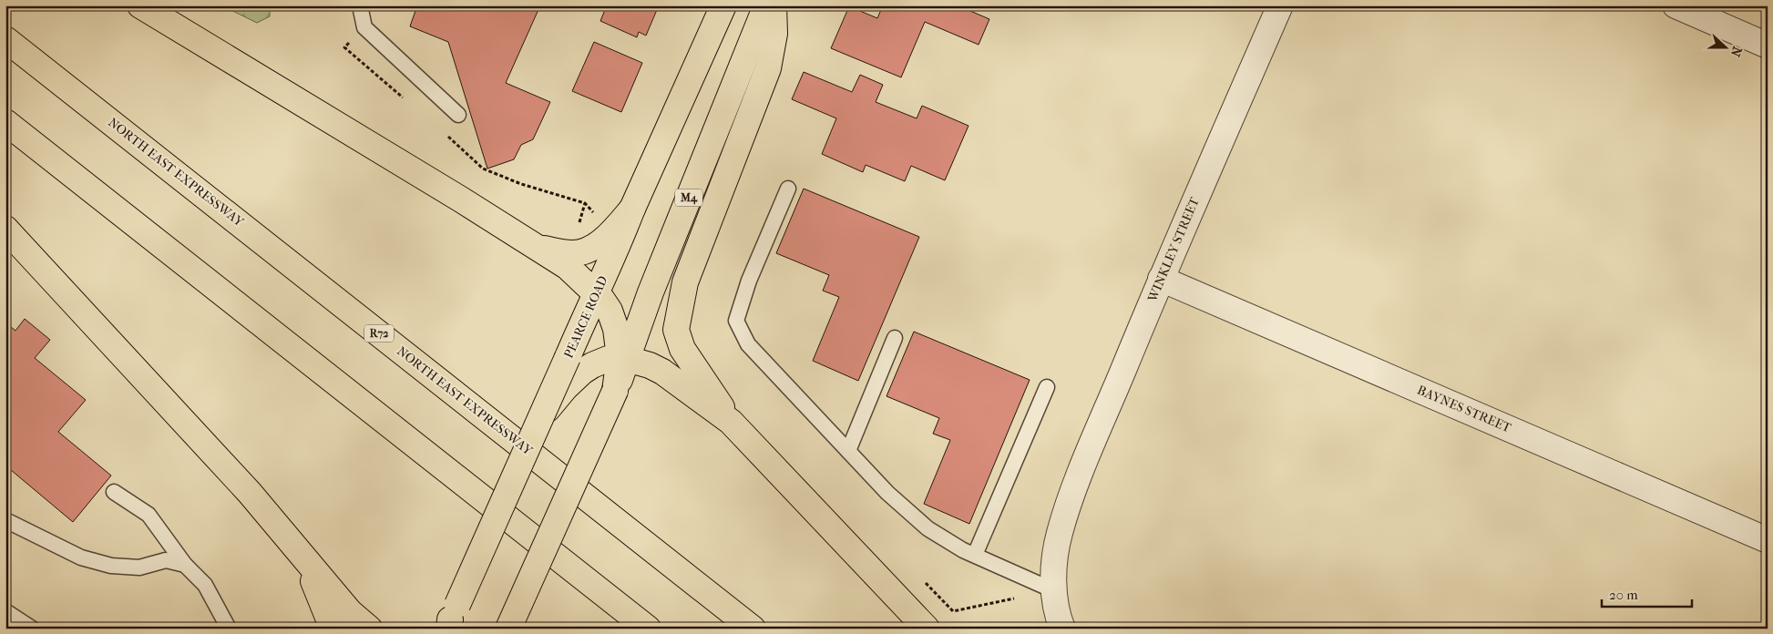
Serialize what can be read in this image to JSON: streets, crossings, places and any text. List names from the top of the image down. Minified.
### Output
{"streets":{"main road":["NORTH EAST EXPRESSWAY","M4","PEARCE ROAD","R72"],"street":["WINKLEY STREET","BAYNES STREET"]},"crossings":[["WINKLEY STREET","BAYNES STREET"]],"scale_bar":"20 m","north":"right"}
